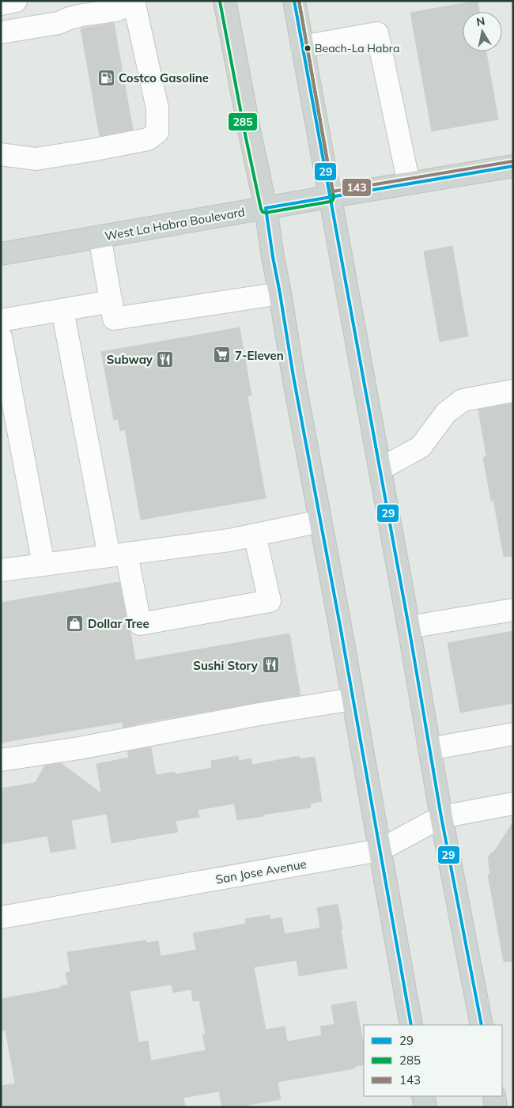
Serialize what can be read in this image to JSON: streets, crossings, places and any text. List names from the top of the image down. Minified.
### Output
{"streets":{"main road":["West La Habra Boulevard"],"street":["San Jose Avenue"]},"places":{"other":["Beach-La Habra"],"fuel station":["Costco Gasoline"],"supermarket":["7-Eleven"],"restaurant":["Subway","Sushi Story"],"shop":["Dollar Tree"]},"lines":["transit line 29","transit line 285","transit line 143"],"legend":["29","285","143"],"north":"top"}
